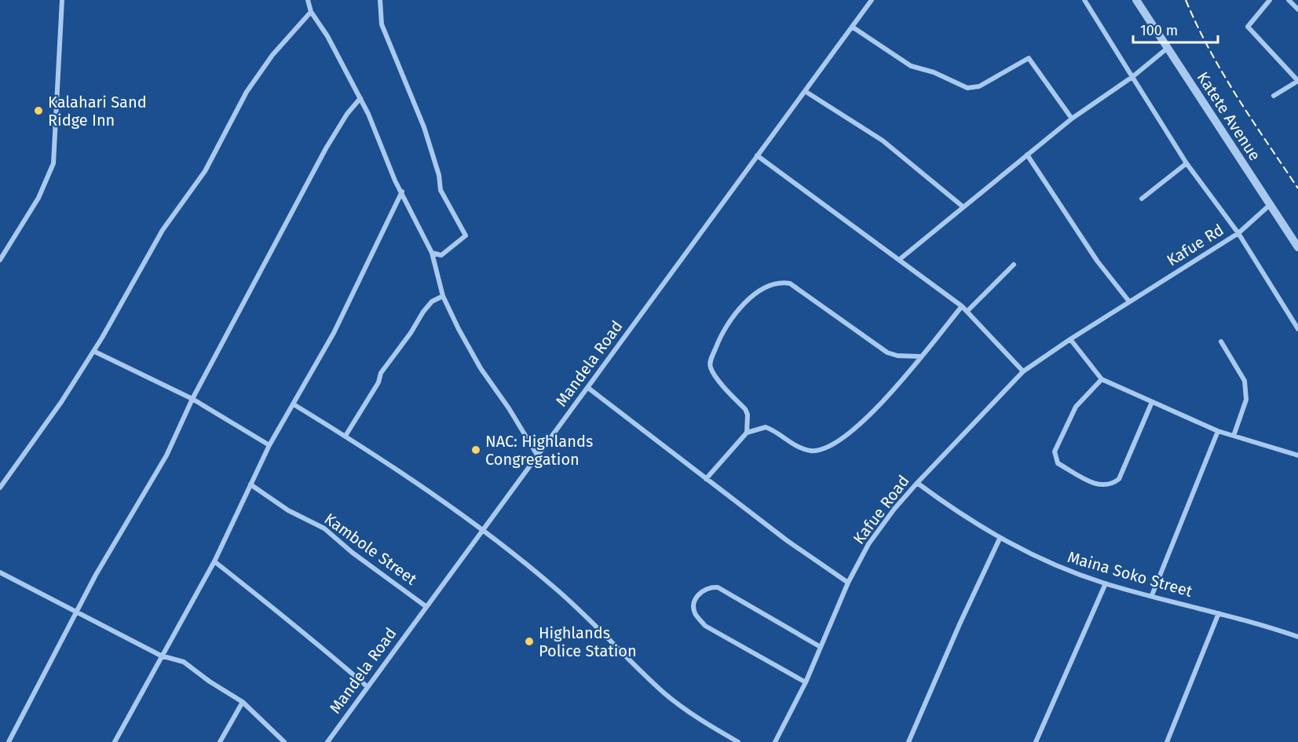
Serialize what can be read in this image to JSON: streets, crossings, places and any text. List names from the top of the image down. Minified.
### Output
{"streets":{"street":["Katete Avenue","Kafue Rd","Mandela Road","Kafue Road","Kambole Street","Maina Soko Street"]},"crossings":[["Katete Avenue","Kafue Rd"],["Kafue Rd","Kafue Road"],["Mandela Road","Kambole Street"],["Kafue Road","Maina Soko Street"]],"places":["Kalahari Sand Ridge Inn","NAC: Highlands Congregation","Highlands Police Station"],"scale_bar":"100 m"}
